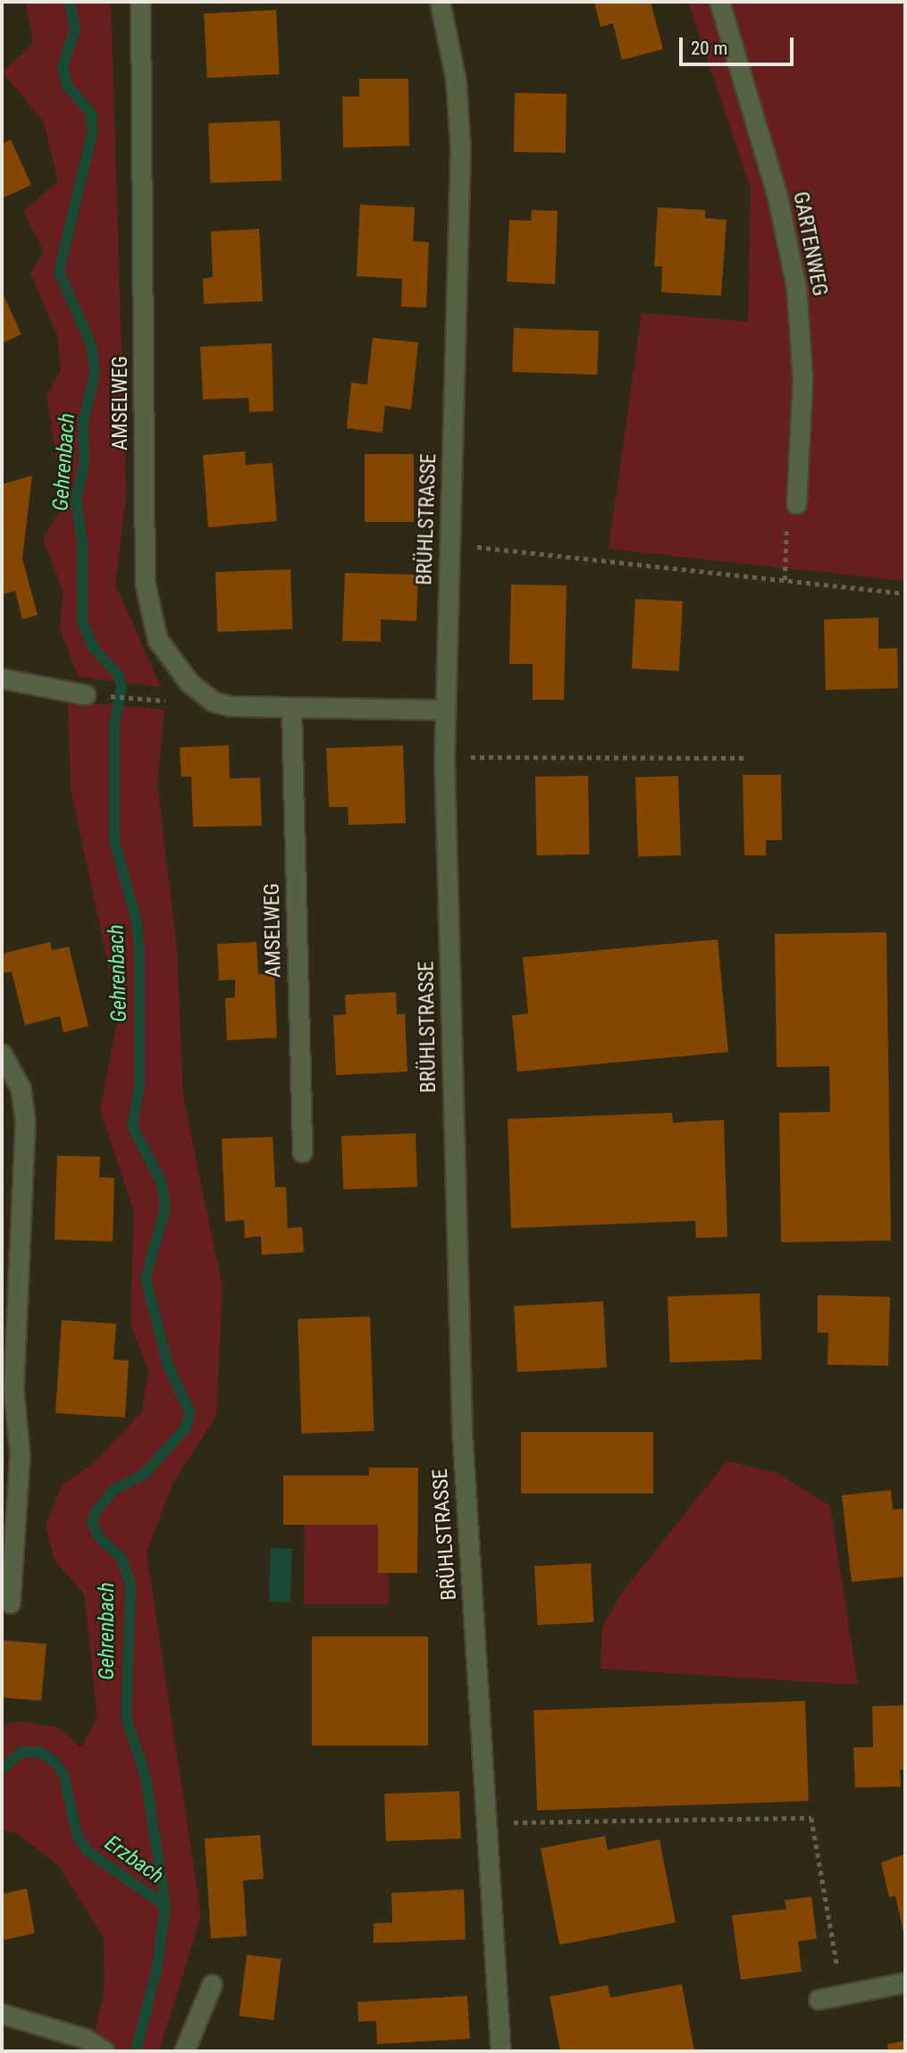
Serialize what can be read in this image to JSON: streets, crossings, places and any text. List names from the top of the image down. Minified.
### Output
{"streets":{"street":["GARTENWEG","AMSELWEG","BRÜHLSTRASSE"]},"crossings":[["AMSELWEG","BRÜHLSTRASSE"]],"water":["Gehrenbach","Erzbach"],"scale_bar":"20 m"}
